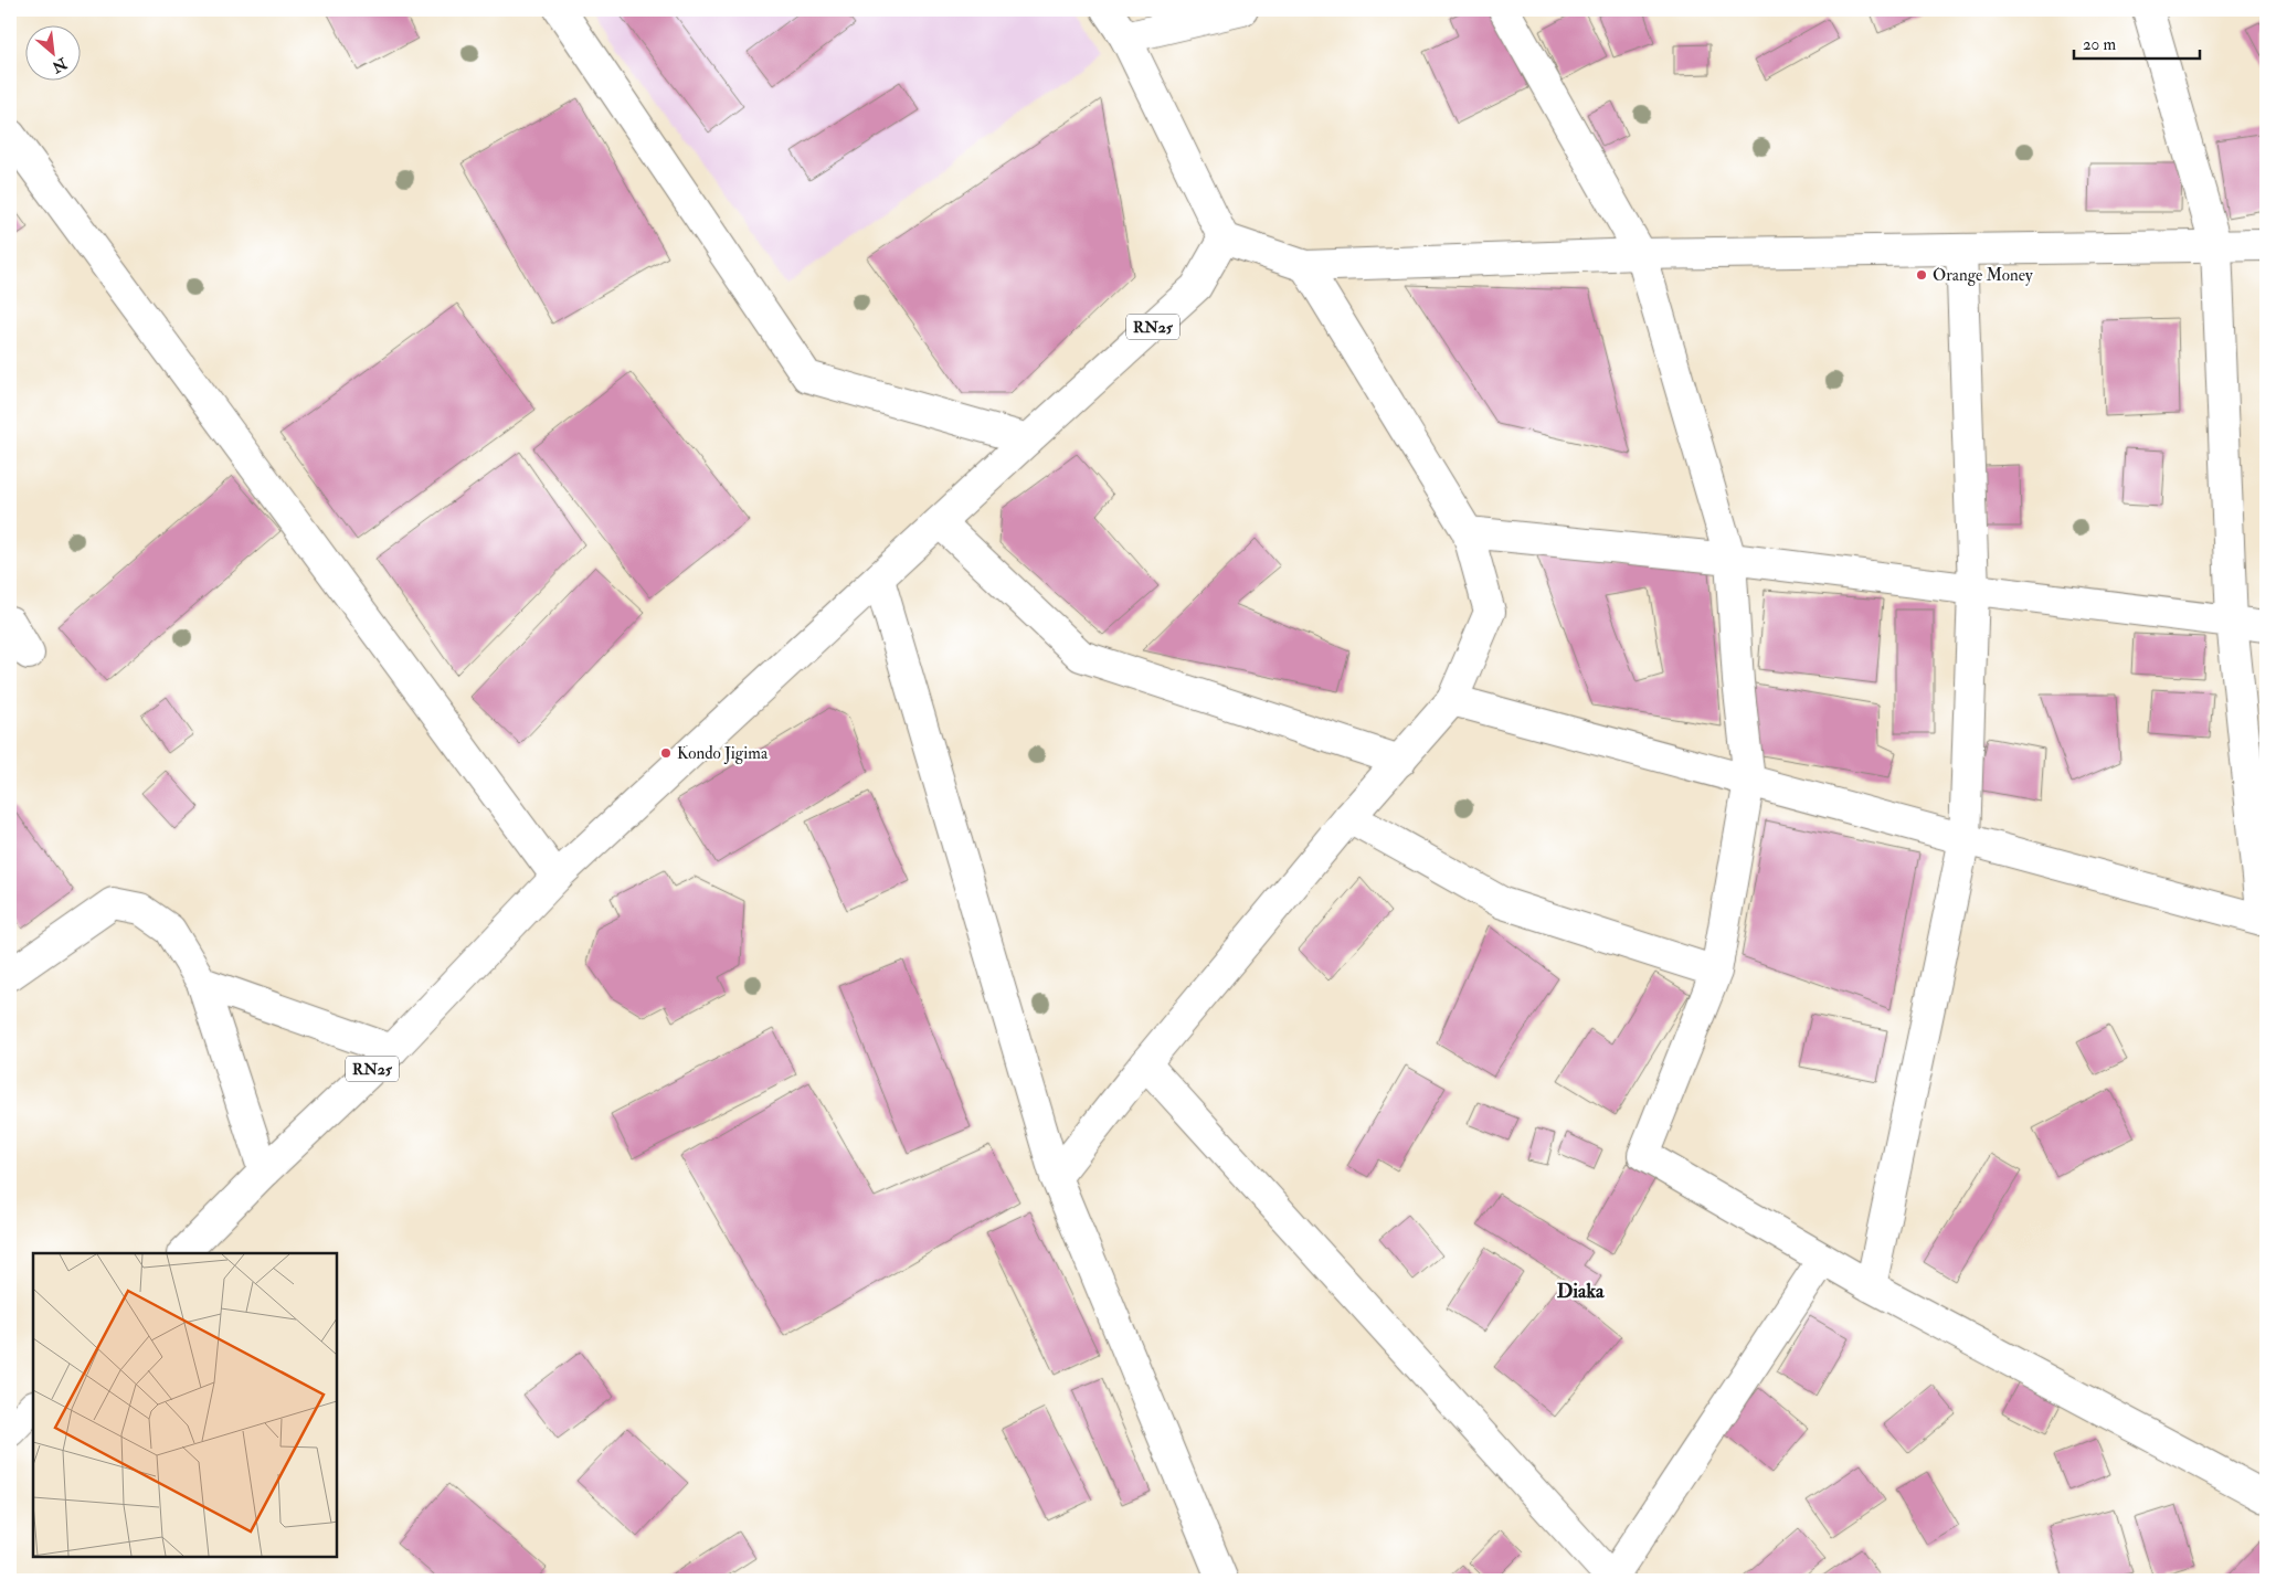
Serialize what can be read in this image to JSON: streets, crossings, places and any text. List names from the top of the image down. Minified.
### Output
{"streets":{"street":["RN25"]},"districts":["Diaka"],"places":["Orange Money","Kondo Jigima"],"scale_bar":"20 m","north":"bottom right"}
